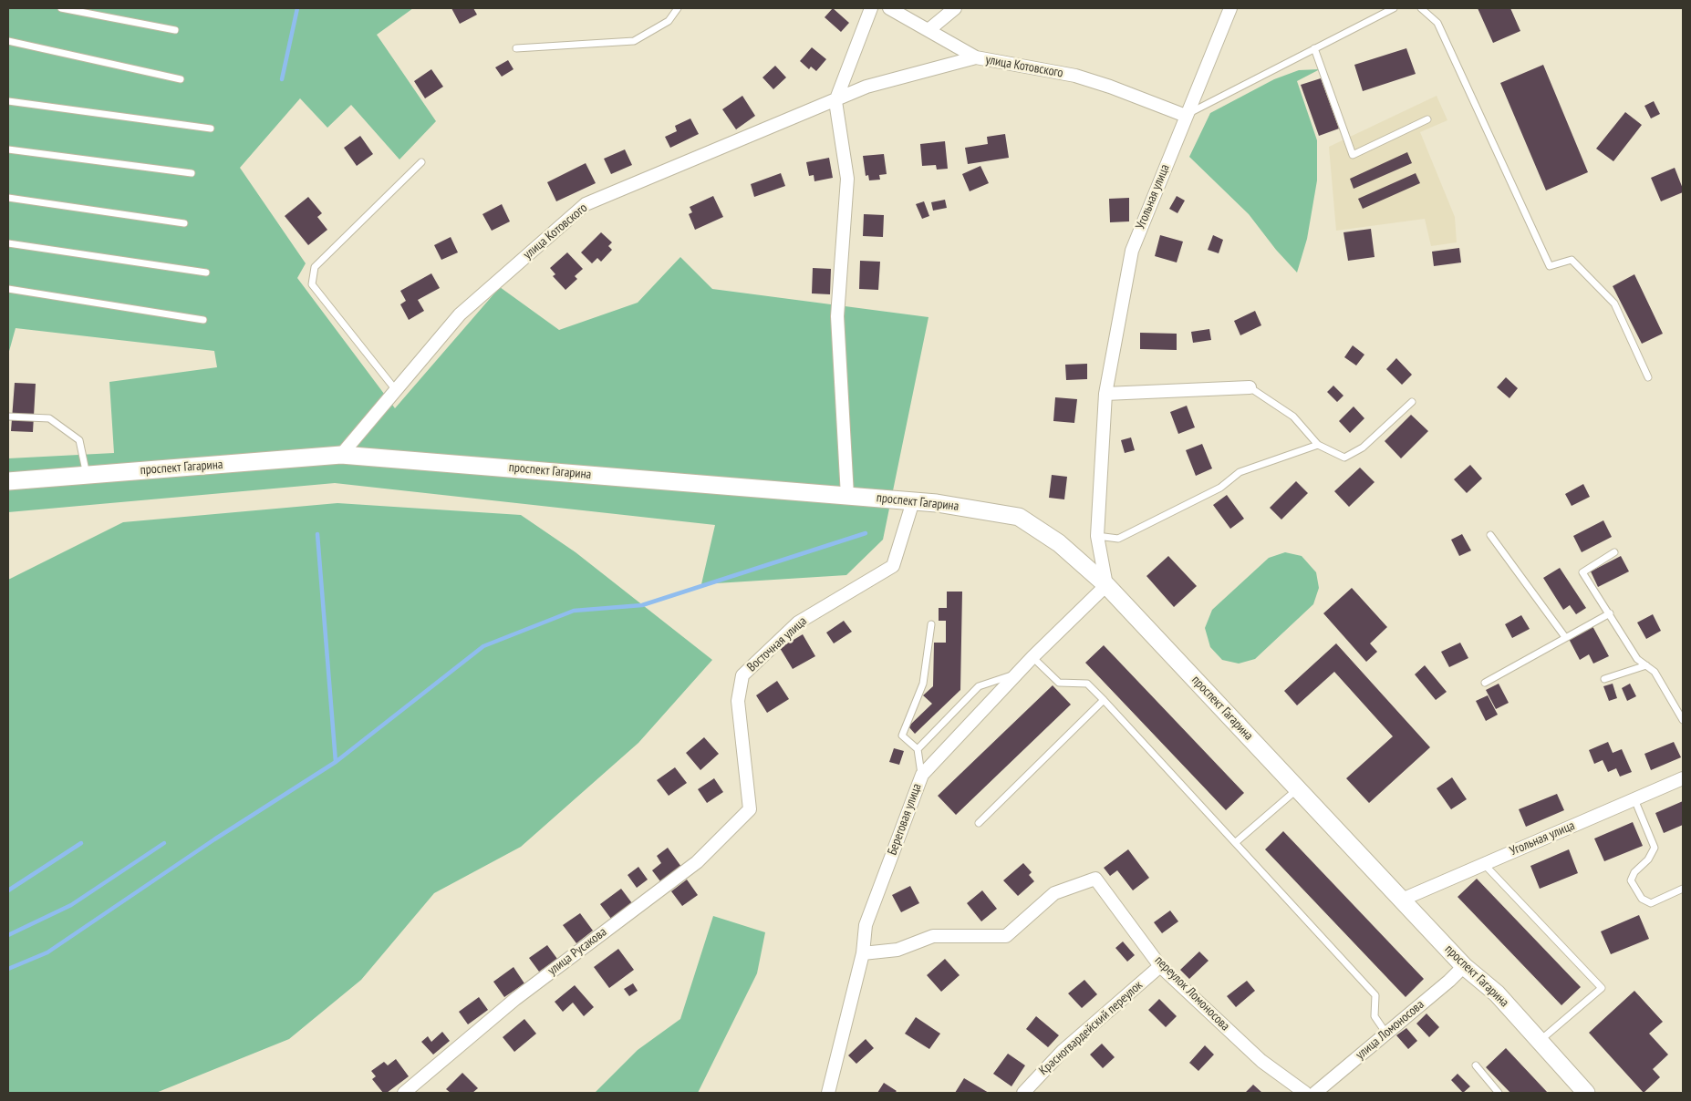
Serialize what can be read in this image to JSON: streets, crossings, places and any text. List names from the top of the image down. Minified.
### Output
{"streets":{"main road":["проспект Гагарина"],"street":["улица Котовского","Угольная улица","Восточная улица","Береговая улица","улица Русакова","переулок Ломоносова","Красногвардейский переулок","улица Ломоносова"]},"crossings":[["улица Котовского","Угольная улица"],["улица Котовского","проспект Гагарина"],["Угольная улица","проспект Гагарина"],["Угольная улица","Береговая улица"],["проспект Гагарина","Восточная улица"],["проспект Гагарина","Береговая улица"],["проспект Гагарина","улица Ломоносова"],["Восточная улица","улица Русакова"],["Береговая улица","переулок Ломоносова"],["переулок Ломоносова","Красногвардейский переулок"]]}
